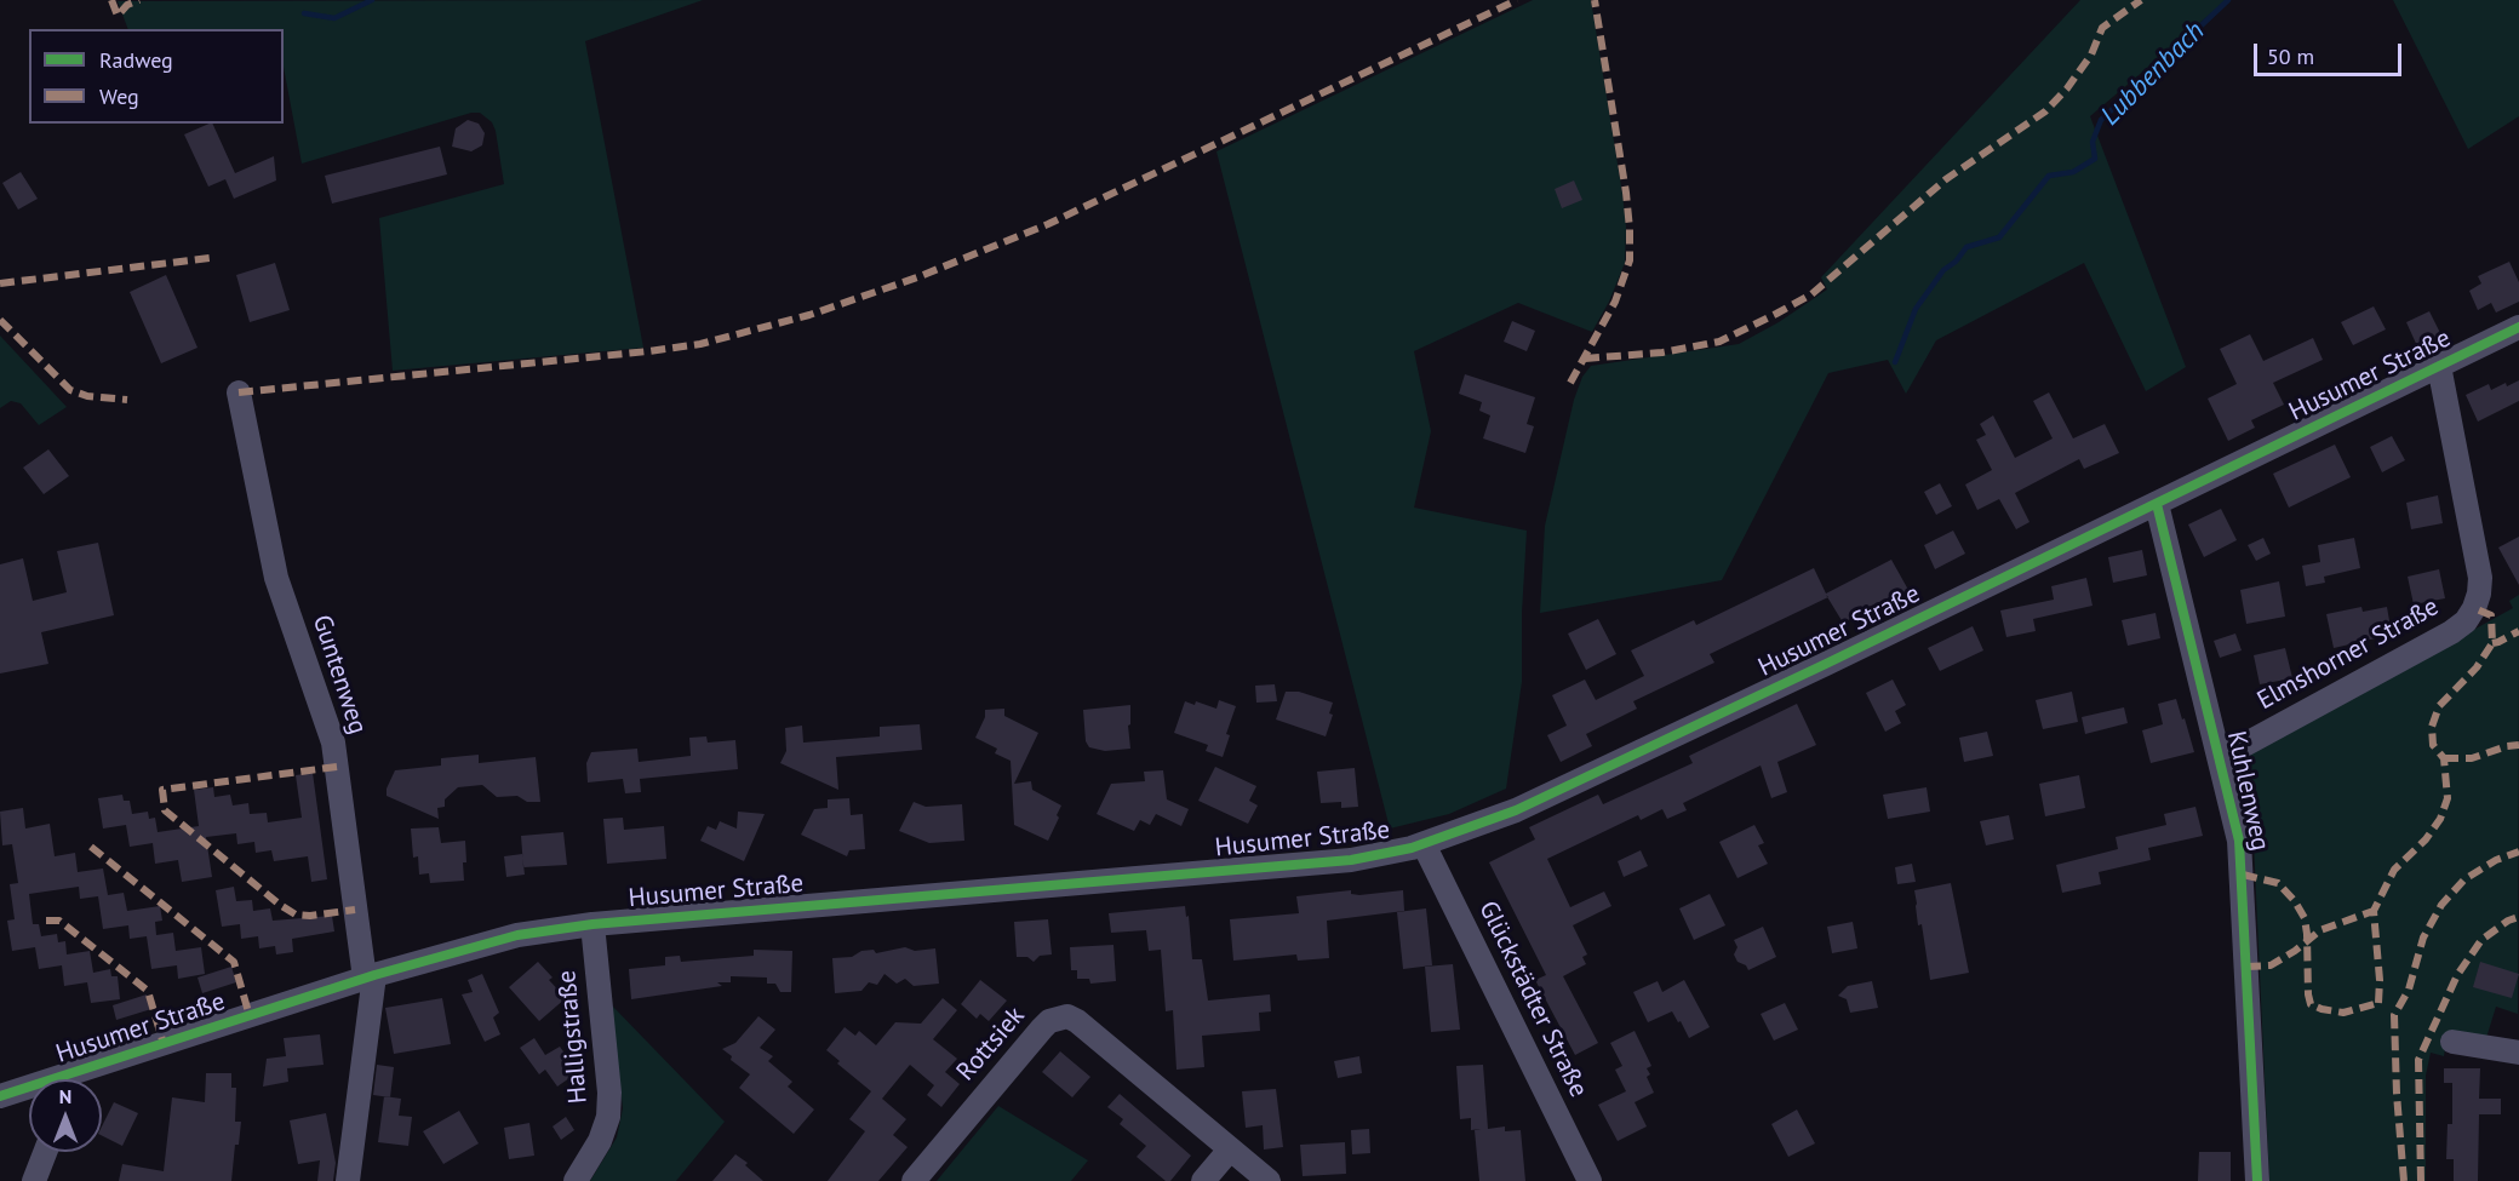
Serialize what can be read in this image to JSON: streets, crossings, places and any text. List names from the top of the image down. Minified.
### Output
{"streets":{"street":["Husumer Straße","Elmshorner Straße","Guntenweg","Kuhlenweg","Glückstädter Straße","Halligstraße","Rottsiek"]},"crossings":[["Husumer Straße","Elmshorner Straße"],["Husumer Straße","Guntenweg"],["Husumer Straße","Kuhlenweg"],["Husumer Straße","Glückstädter Straße"],["Husumer Straße","Halligstraße"],["Elmshorner Straße","Kuhlenweg"]],"water":["Lubbenbach"],"legend":["Radweg","Weg"],"scale_bar":"50 m","north":"top"}
